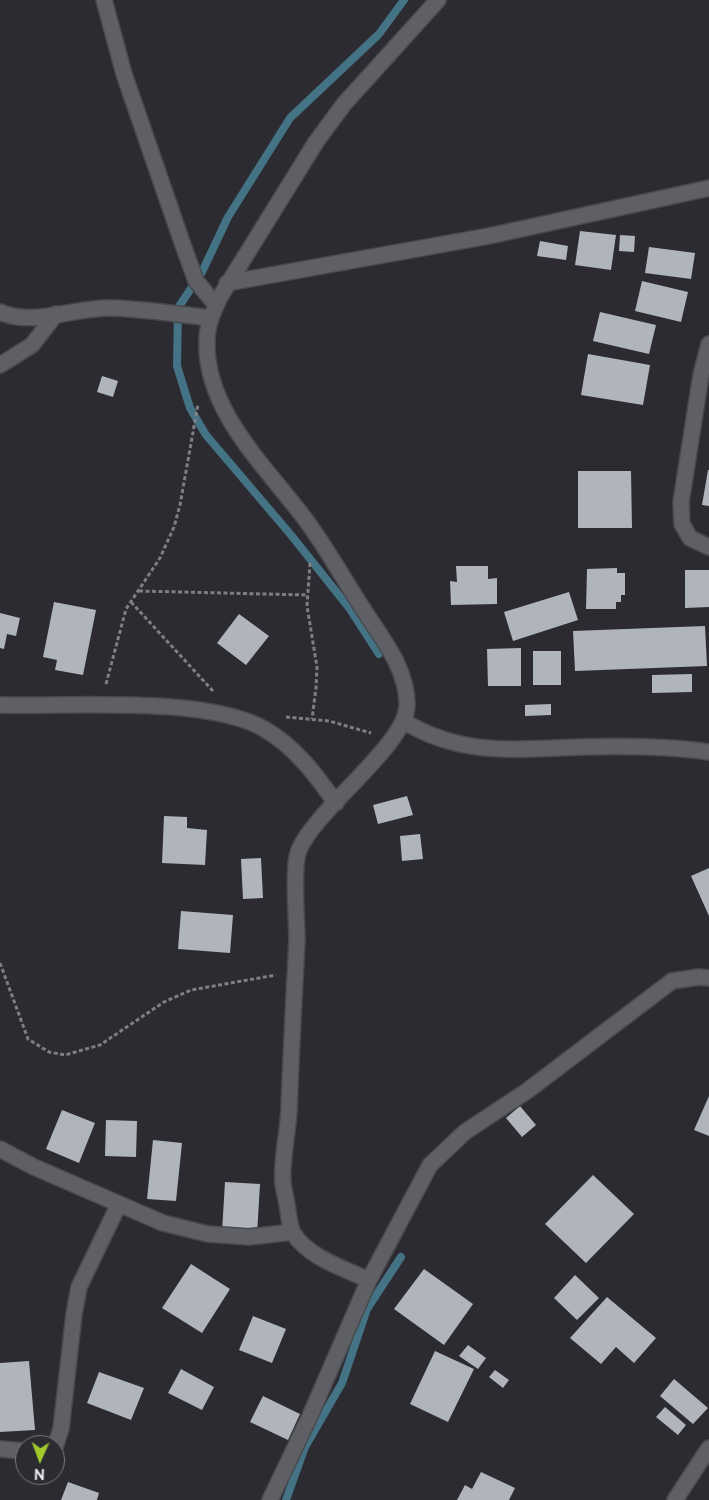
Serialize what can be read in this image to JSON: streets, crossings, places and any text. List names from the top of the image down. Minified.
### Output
{"north":"bottom"}
